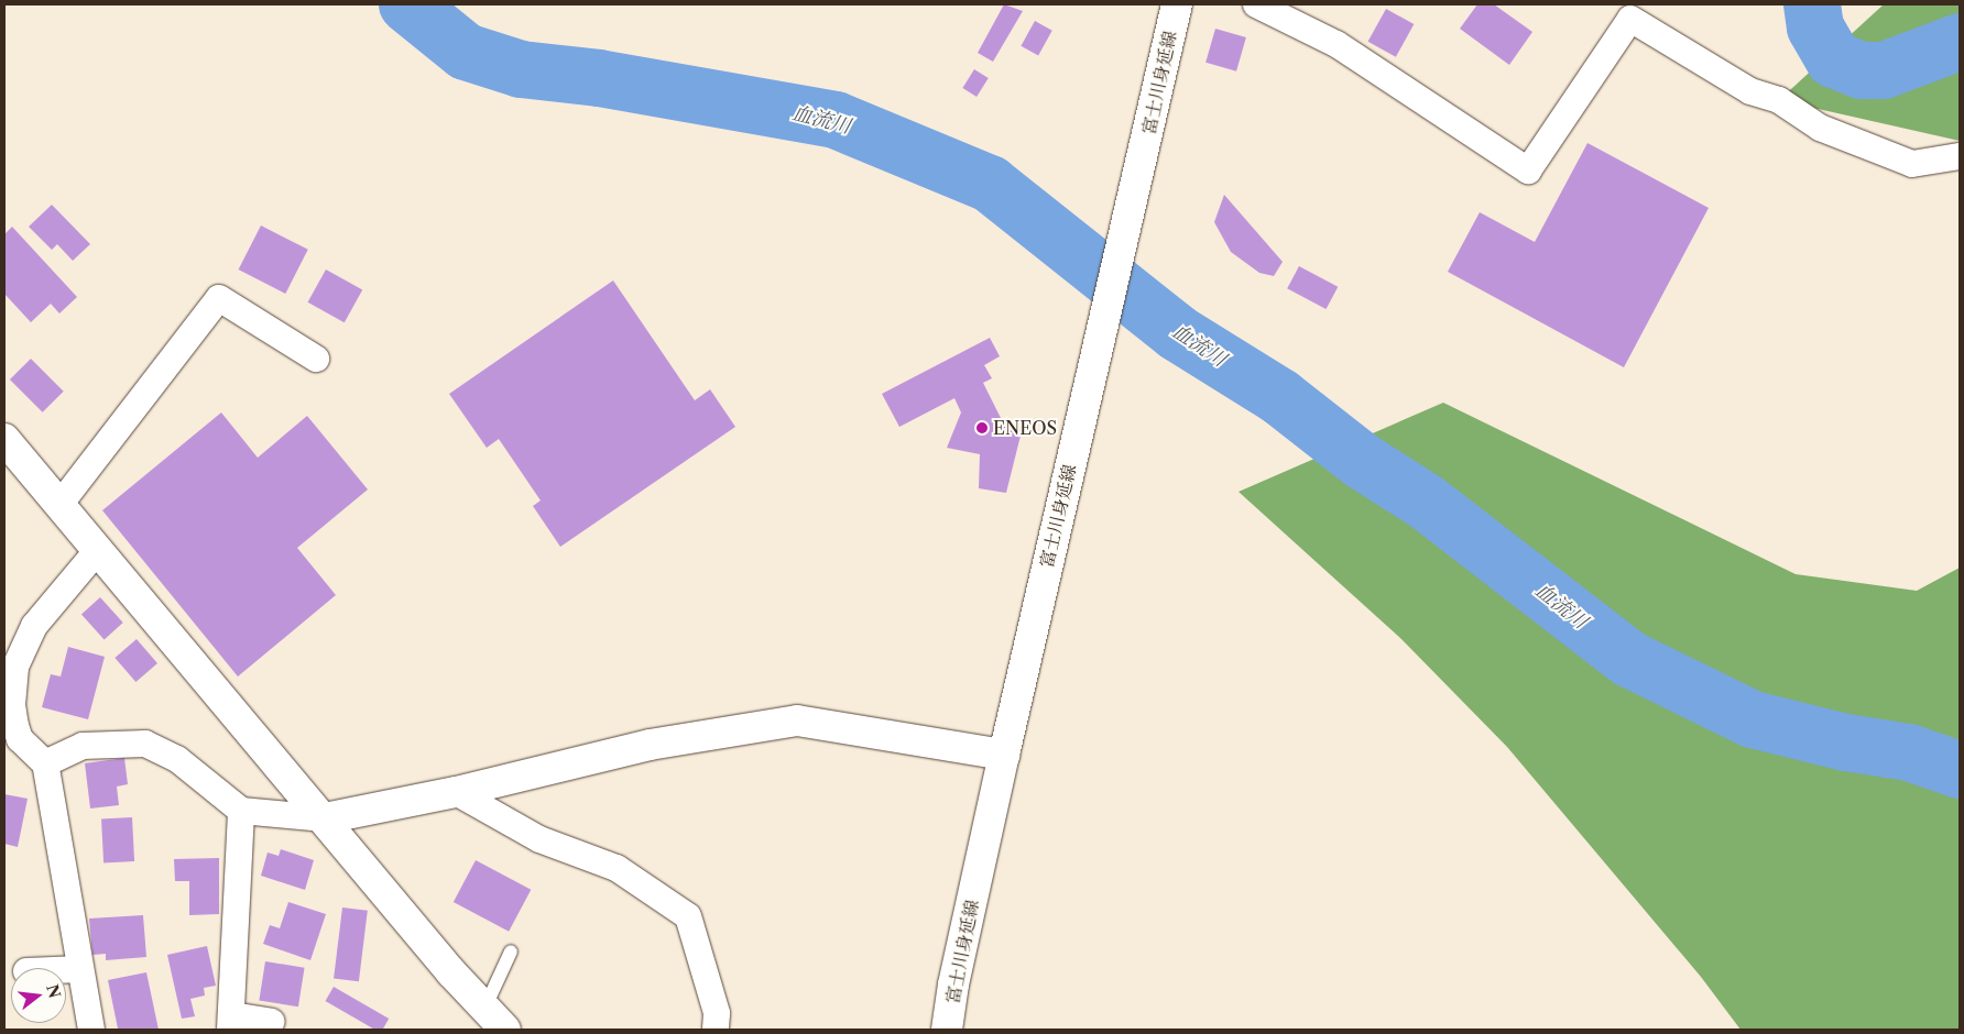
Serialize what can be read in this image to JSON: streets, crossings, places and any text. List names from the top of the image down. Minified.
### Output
{"streets":{"street":["富士川身延線"]},"water":["血流川"],"places":["ENEOS"],"north":"right"}
